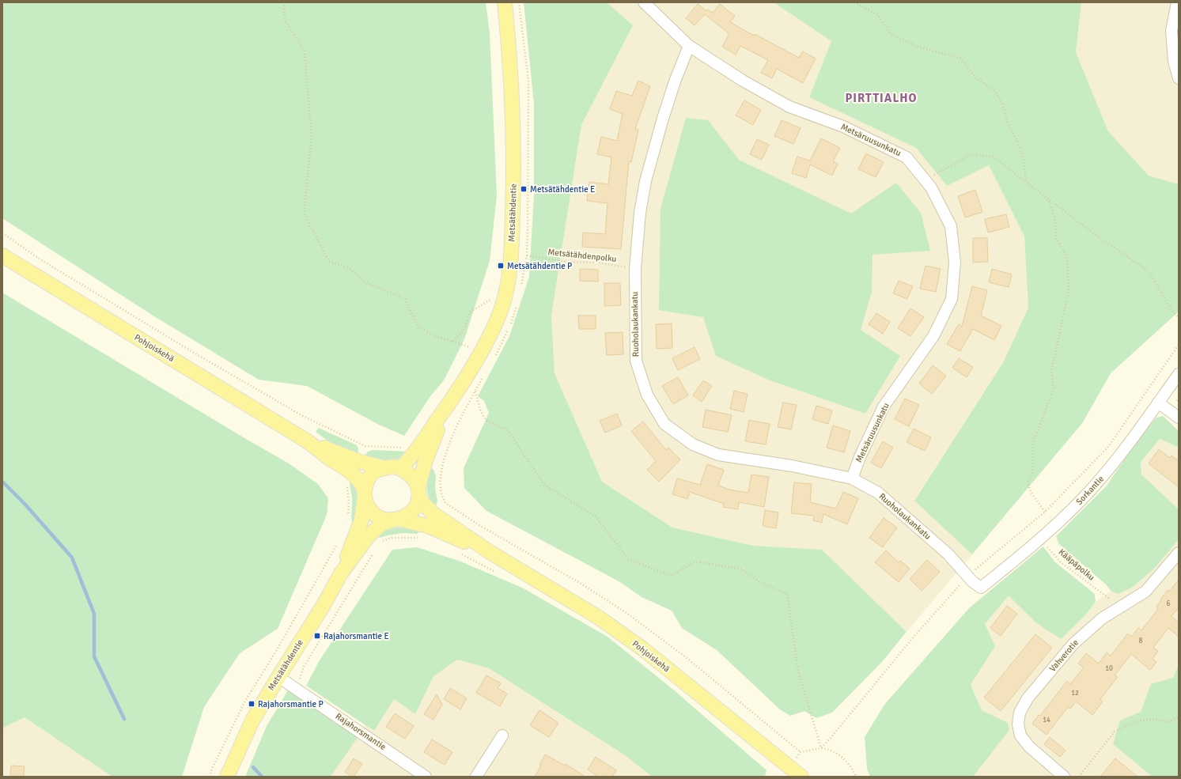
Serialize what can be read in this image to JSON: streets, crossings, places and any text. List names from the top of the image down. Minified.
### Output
{"streets":{"main road":["Metsätähdentie","Pohjoiskehä"],"street":["Metsäruusunkatu","Ruoholaukankatu","Sorkantie","Vahverotie","Rajahorsmantie"],"path":["Metsätähdenpolku","Kääpäpolku"]},"crossings":[["Metsäruusunkatu","Ruoholaukankatu"],["Metsätähdentie","Pohjoiskehä"],["Metsätähdentie","Rajahorsmantie"],["Metsätähdenpolku","Ruoholaukankatu"],["Ruoholaukankatu","Sorkantie"],["Sorkantie","Kääpäpolku"],["Kääpäpolku","Vahverotie"]],"districts":["PIRTTIALHO"],"places":{"transit":["Metsätähdentie E","Metsätähdentie P","Rajahorsmantie E","Rajahorsmantie P"]},"house_numbers":["6","8","10","12","14"]}
